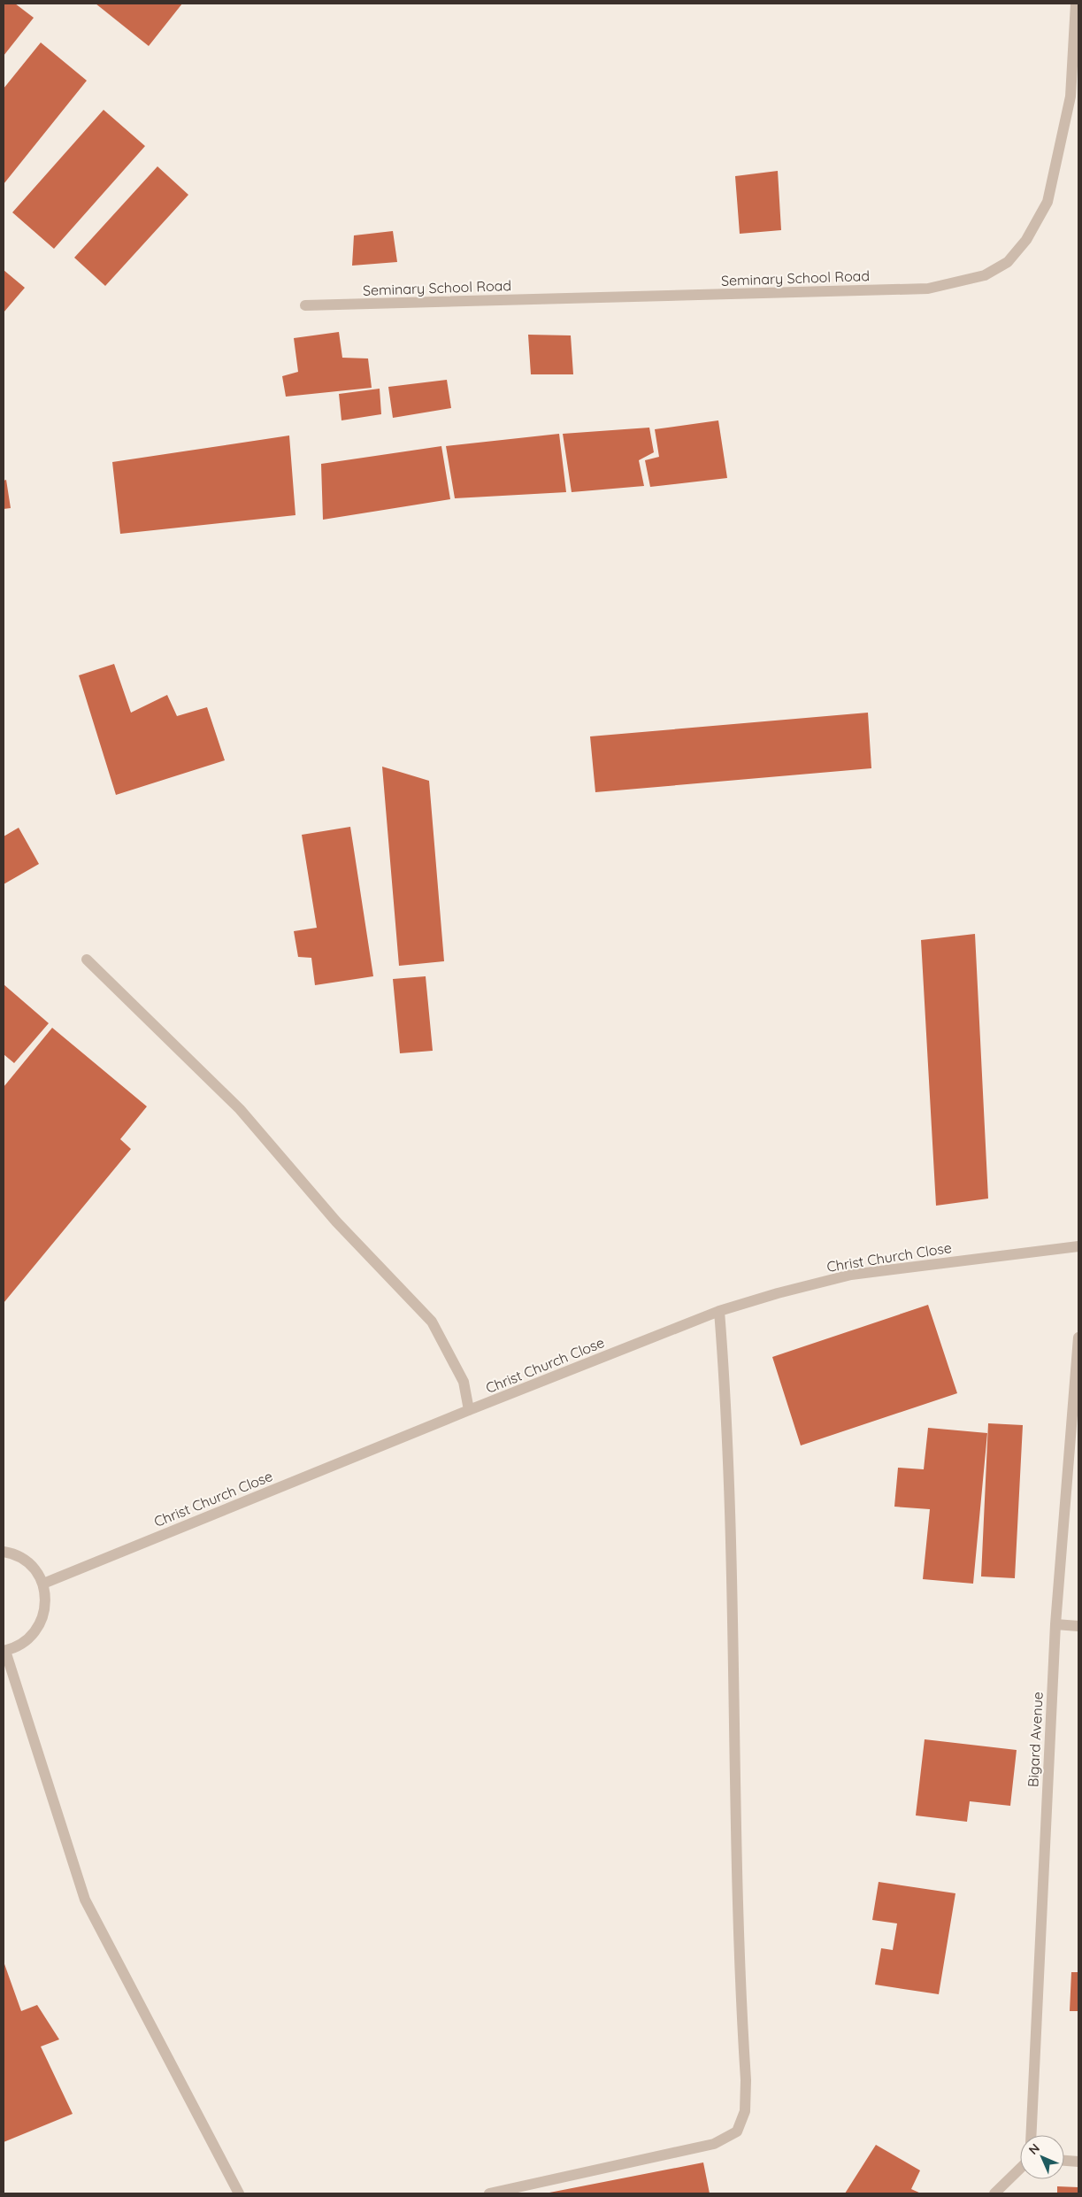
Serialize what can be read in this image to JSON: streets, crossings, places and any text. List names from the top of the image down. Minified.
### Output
{"streets":{"street":["Seminary School Road","Christ Church Close","Bigard Avenue"]},"north":"top left"}
